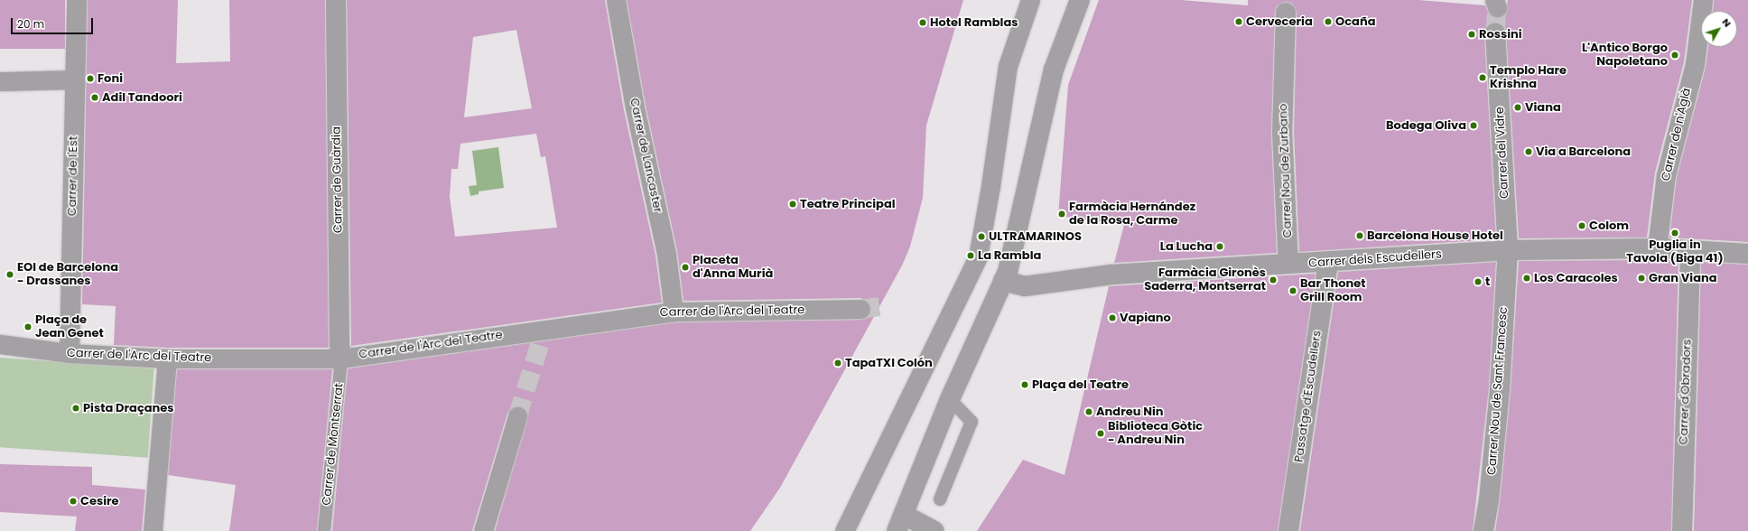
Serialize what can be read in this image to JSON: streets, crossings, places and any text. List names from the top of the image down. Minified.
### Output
{"streets":{"street":["Carrer de n'Aglà","Carrer del Vidre","Carrer de Lancaster","Carrer Nou de Zurbano","Carrer de l'Est","Carrer de Guàrdia","Carrer dels Escudellers","Carrer de l'Arc del Teatre","Carrer Nou de Sant Francesc","Carrer d'Obradors","Passatge d'Escudellers"],"lane":["Carrer de Montserrat"]},"crossings":[["Carrer de n'Aglà","Carrer dels Escudellers"],["Carrer del Vidre","Carrer dels Escudellers"],["Carrer del Vidre","Carrer Nou de Sant Francesc"],["Carrer de Lancaster","Carrer de l'Arc del Teatre"],["Carrer Nou de Zurbano","Carrer dels Escudellers"],["Carrer de l'Est","Carrer de l'Arc del Teatre"],["Carrer de Guàrdia","Carrer de l'Arc del Teatre"],["Carrer de Guàrdia","Carrer de Montserrat"],["Carrer dels Escudellers","Carrer Nou de Sant Francesc"],["Carrer dels Escudellers","Carrer d'Obradors"],["Carrer dels Escudellers","Passatge d'Escudellers"],["Carrer de l'Arc del Teatre","Carrer de Montserrat"]],"places":["Cerveceria","Ocaña","Hotel Ramblas","Rossini","L'Antico Borgo Napoletano","Templo Hare Krishna","Foni","Adil Tandoori","Viana","Bodega Oliva","Via a Barcelona","Teatre Principal","Farmàcia Hernández de la Rosa, Carme","Colom","Puglia in Tavola (Biga 41)","Barcelona House Hotel","ULTRAMARINOS","La Lucha","La Rambla","Placeta d'Anna Murià","EOI de Barcelona - Drassanes","Los Caracoles","Gran Viana","Farmàcia Gironès Saderra, Montserrat","t","Bar Thonet Grill Room","Vapiano","Plaça de Jean Genet","TapaTXI Colón","Plaça del Teatre","Pista Draçanes","Andreu Nin","Biblioteca Gòtic - Andreu Nin","Cesire"],"scale_bar":"20 m","north":"top right"}
